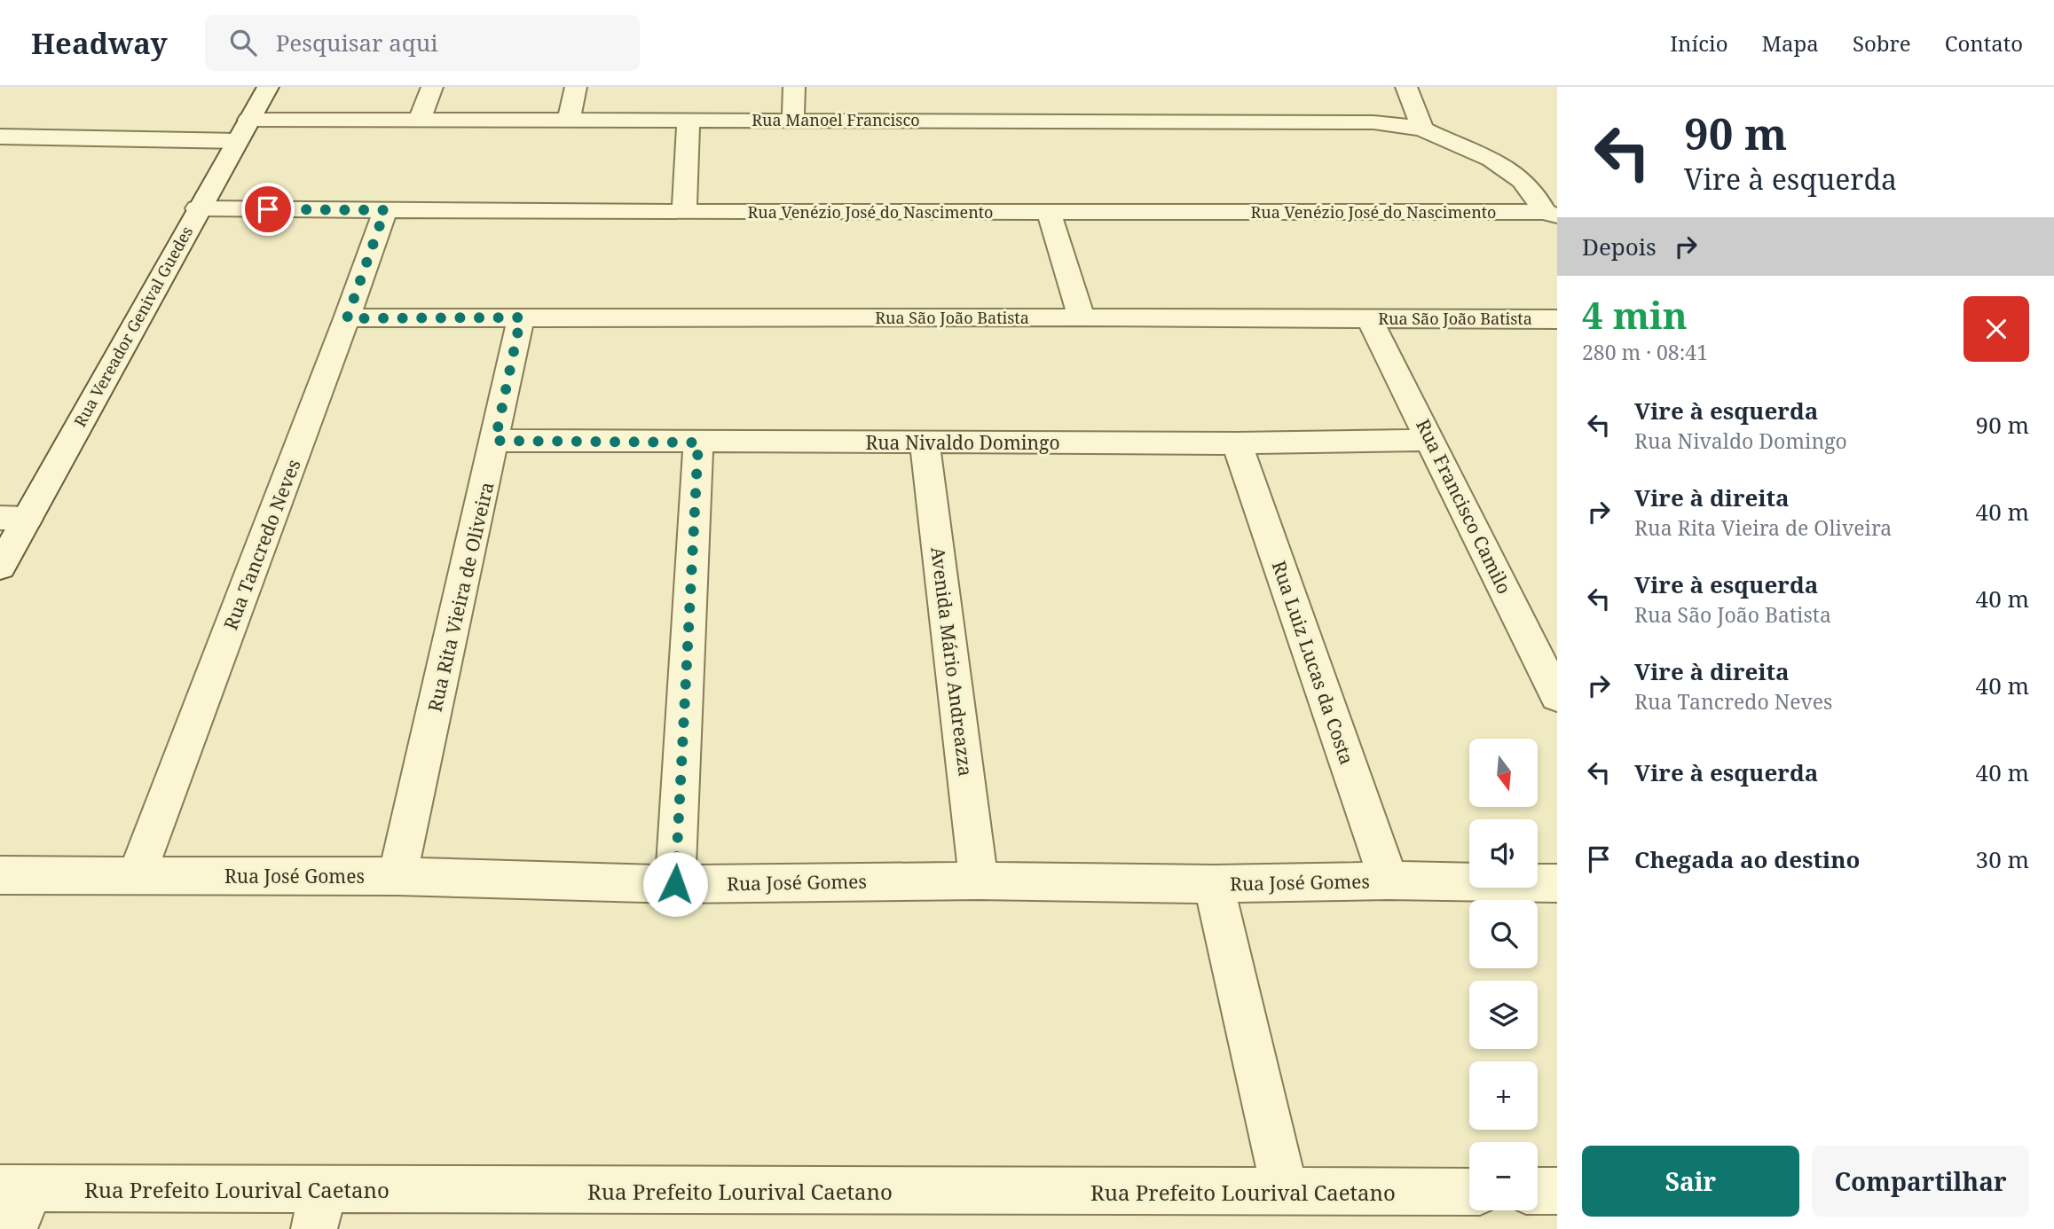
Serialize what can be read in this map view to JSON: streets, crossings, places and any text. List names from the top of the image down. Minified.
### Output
{"streets":{"street":["Rua Manoel Francisco","Rua Venézio José do Nascimento","Rua São João Batista","Rua Vereador Genival Guedes","Rua Nivaldo Domingo","Rua Francisco Camilo","Rua Tancredo Neves","Rua Rita Vieira de Oliveira","Avenida Mário Andreazza","Rua Luiz Lucas da Costa","Rua José Gomes","Rua Prefeito Lourival Caetano"]},"crossings":[["Rua Manoel Francisco","Rua Venézio José do Nascimento"],["Rua Manoel Francisco","Rua Vereador Genival Guedes"],["Rua Venézio José do Nascimento","Rua Vereador Genival Guedes"],["Rua Venézio José do Nascimento","Rua Tancredo Neves"],["Rua São João Batista","Rua Francisco Camilo"],["Rua São João Batista","Rua Tancredo Neves"],["Rua São João Batista","Rua Rita Vieira de Oliveira"],["Rua Nivaldo Domingo","Rua Francisco Camilo"],["Rua Nivaldo Domingo","Rua Rita Vieira de Oliveira"],["Rua Nivaldo Domingo","Avenida Mário Andreazza"],["Rua Nivaldo Domingo","Rua Luiz Lucas da Costa"],["Rua Tancredo Neves","Rua José Gomes"],["Rua Rita Vieira de Oliveira","Rua José Gomes"],["Avenida Mário Andreazza","Rua José Gomes"],["Rua Luiz Lucas da Costa","Rua José Gomes"]],"north":"bottom","page":{"header":"Headway","search":"Pesquisar aqui","nav":["Início","Mapa","Sobre","Contato"],"turn":["90 m","Vire à esquerda"],"then":"Depois","heading":["4 min","280 m · 08:41"],"list":[{"name":"Vire à esquerda","note":"Rua Nivaldo Domingo","value":"90 m"},{"name":"Vire à direita","note":"Rua Rita Vieira de Oliveira","value":"40 m"},{"name":"Vire à esquerda","note":"Rua São João Batista","value":"40 m"},{"name":"Vire à direita","note":"Rua Tancredo Neves","value":"40 m"},{"name":"Vire à esquerda","value":"40 m"},{"name":"Chegada ao destino","value":"30 m"}],"map_buttons":["+","−"],"buttons":["Sair","Compartilhar"]}}
